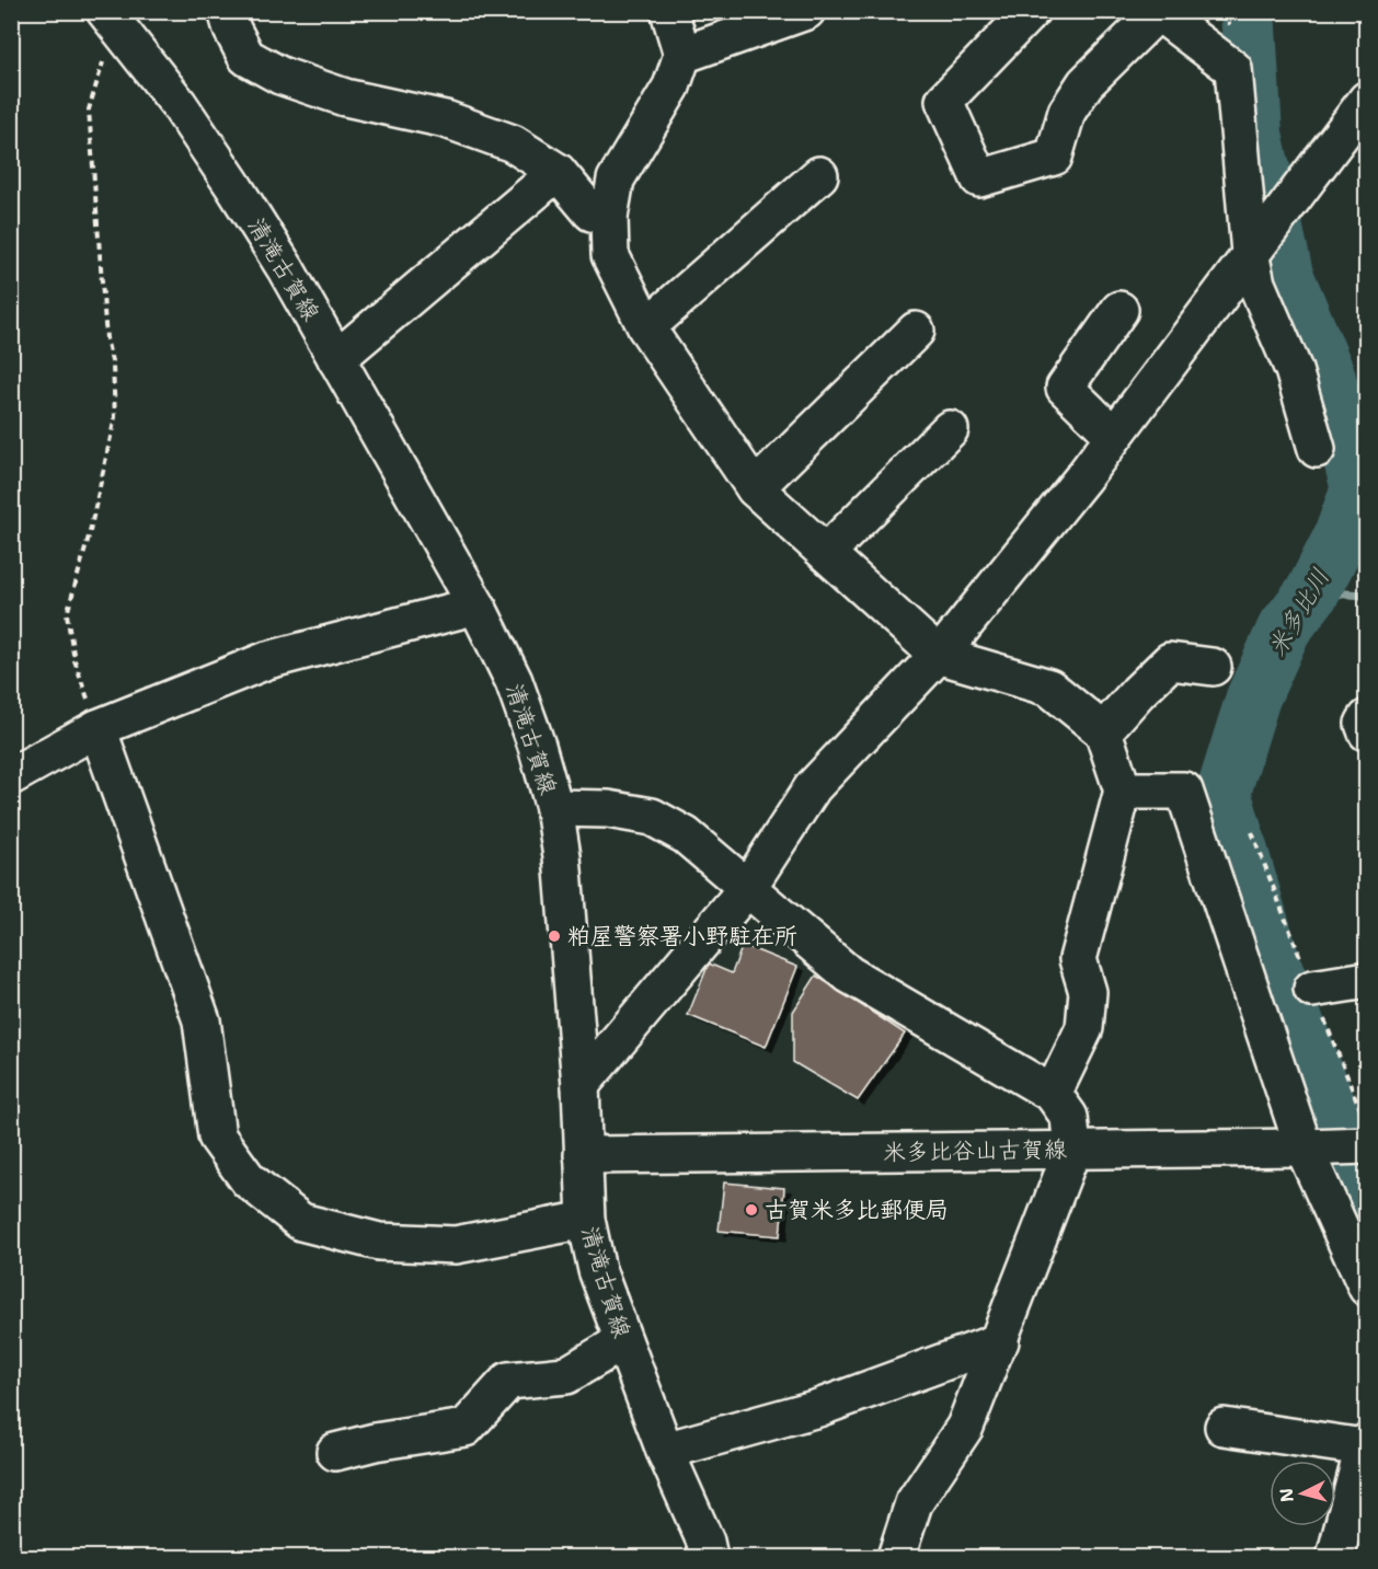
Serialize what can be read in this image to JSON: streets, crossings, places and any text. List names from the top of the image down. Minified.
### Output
{"streets":{"street":["清滝古賀線","米多比谷山古賀線"]},"crossings":[["清滝古賀線","米多比谷山古賀線"]],"water":["米多比川"],"places":["粕屋警察署小野駐在所","古賀米多比郵便局"],"north":"left"}
